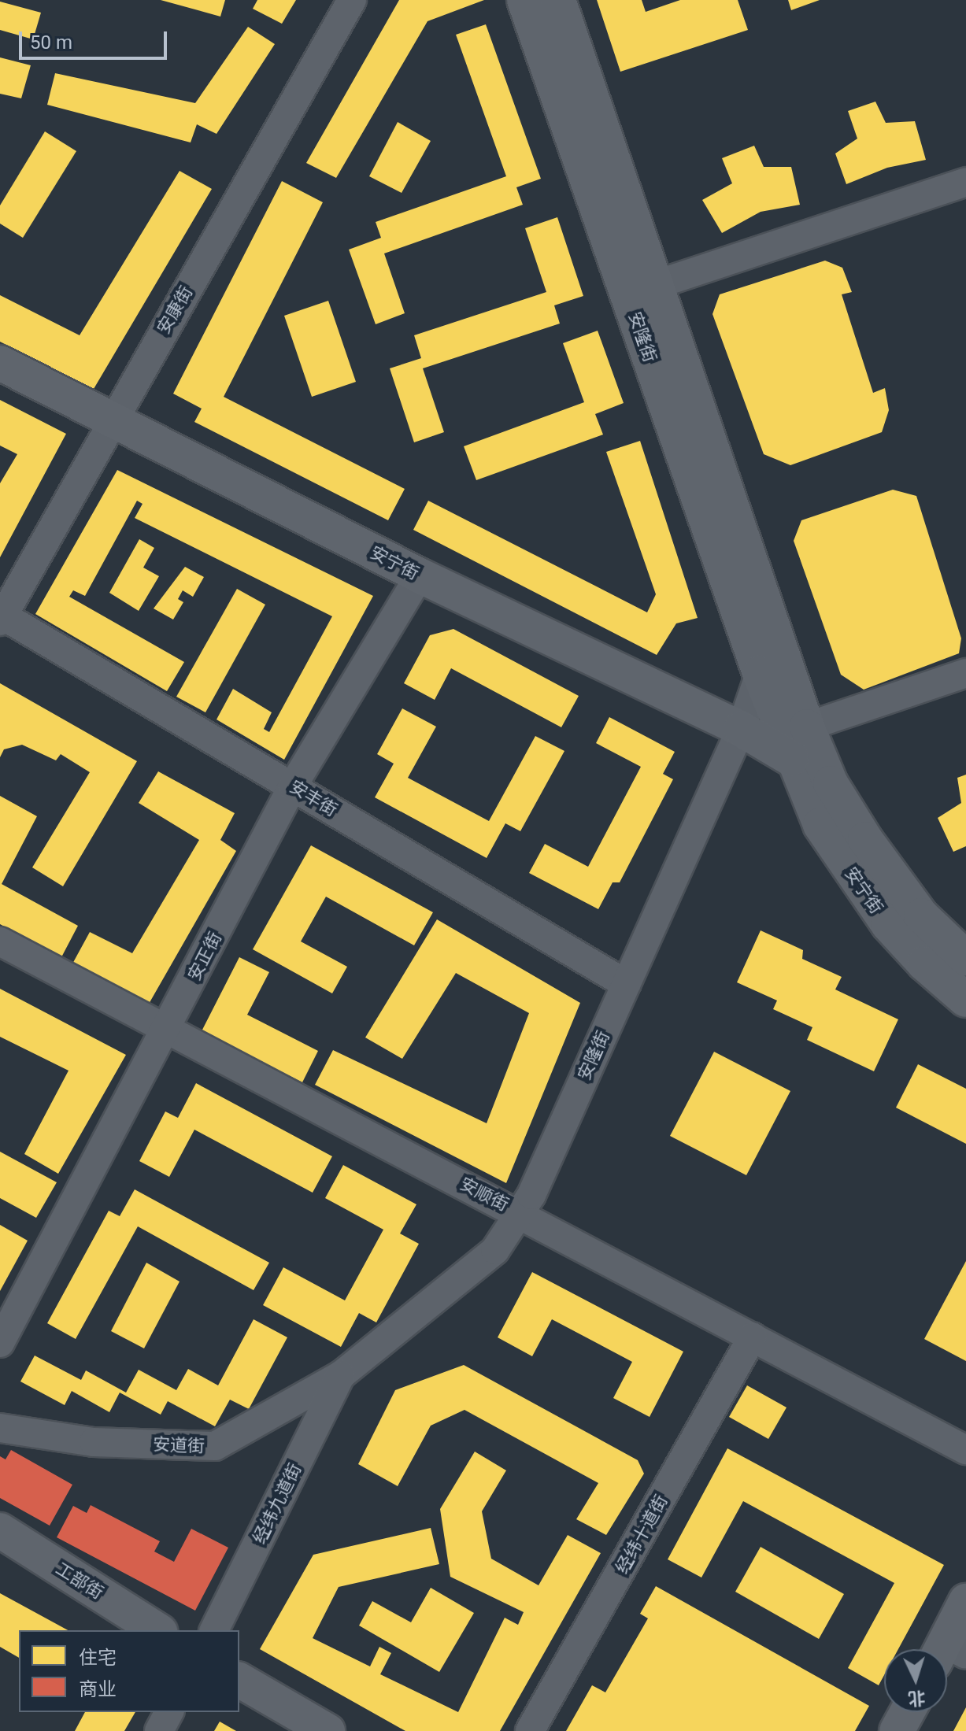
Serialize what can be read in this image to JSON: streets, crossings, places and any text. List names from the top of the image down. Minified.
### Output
{"streets":{"main road":["安隆街","安宁街","工部街"],"street":["安康街","安丰街","安正街","安顺街","安道街","经纬九道街","经纬十道街"]},"crossings":[["安康街","安宁街"],["安康街","安丰街"],["安隆街","安宁街"],["安隆街","安丰街"],["安隆街","安顺街"],["安隆街","安道街"],["安隆街","经纬九道街"],["安宁街","安正街"],["安丰街","安正街"],["安正街","安顺街"],["安顺街","经纬十道街"],["安道街","经纬九道街"]],"legend":["住宅","商业"],"scale_bar":"50 m","north":"bottom"}
